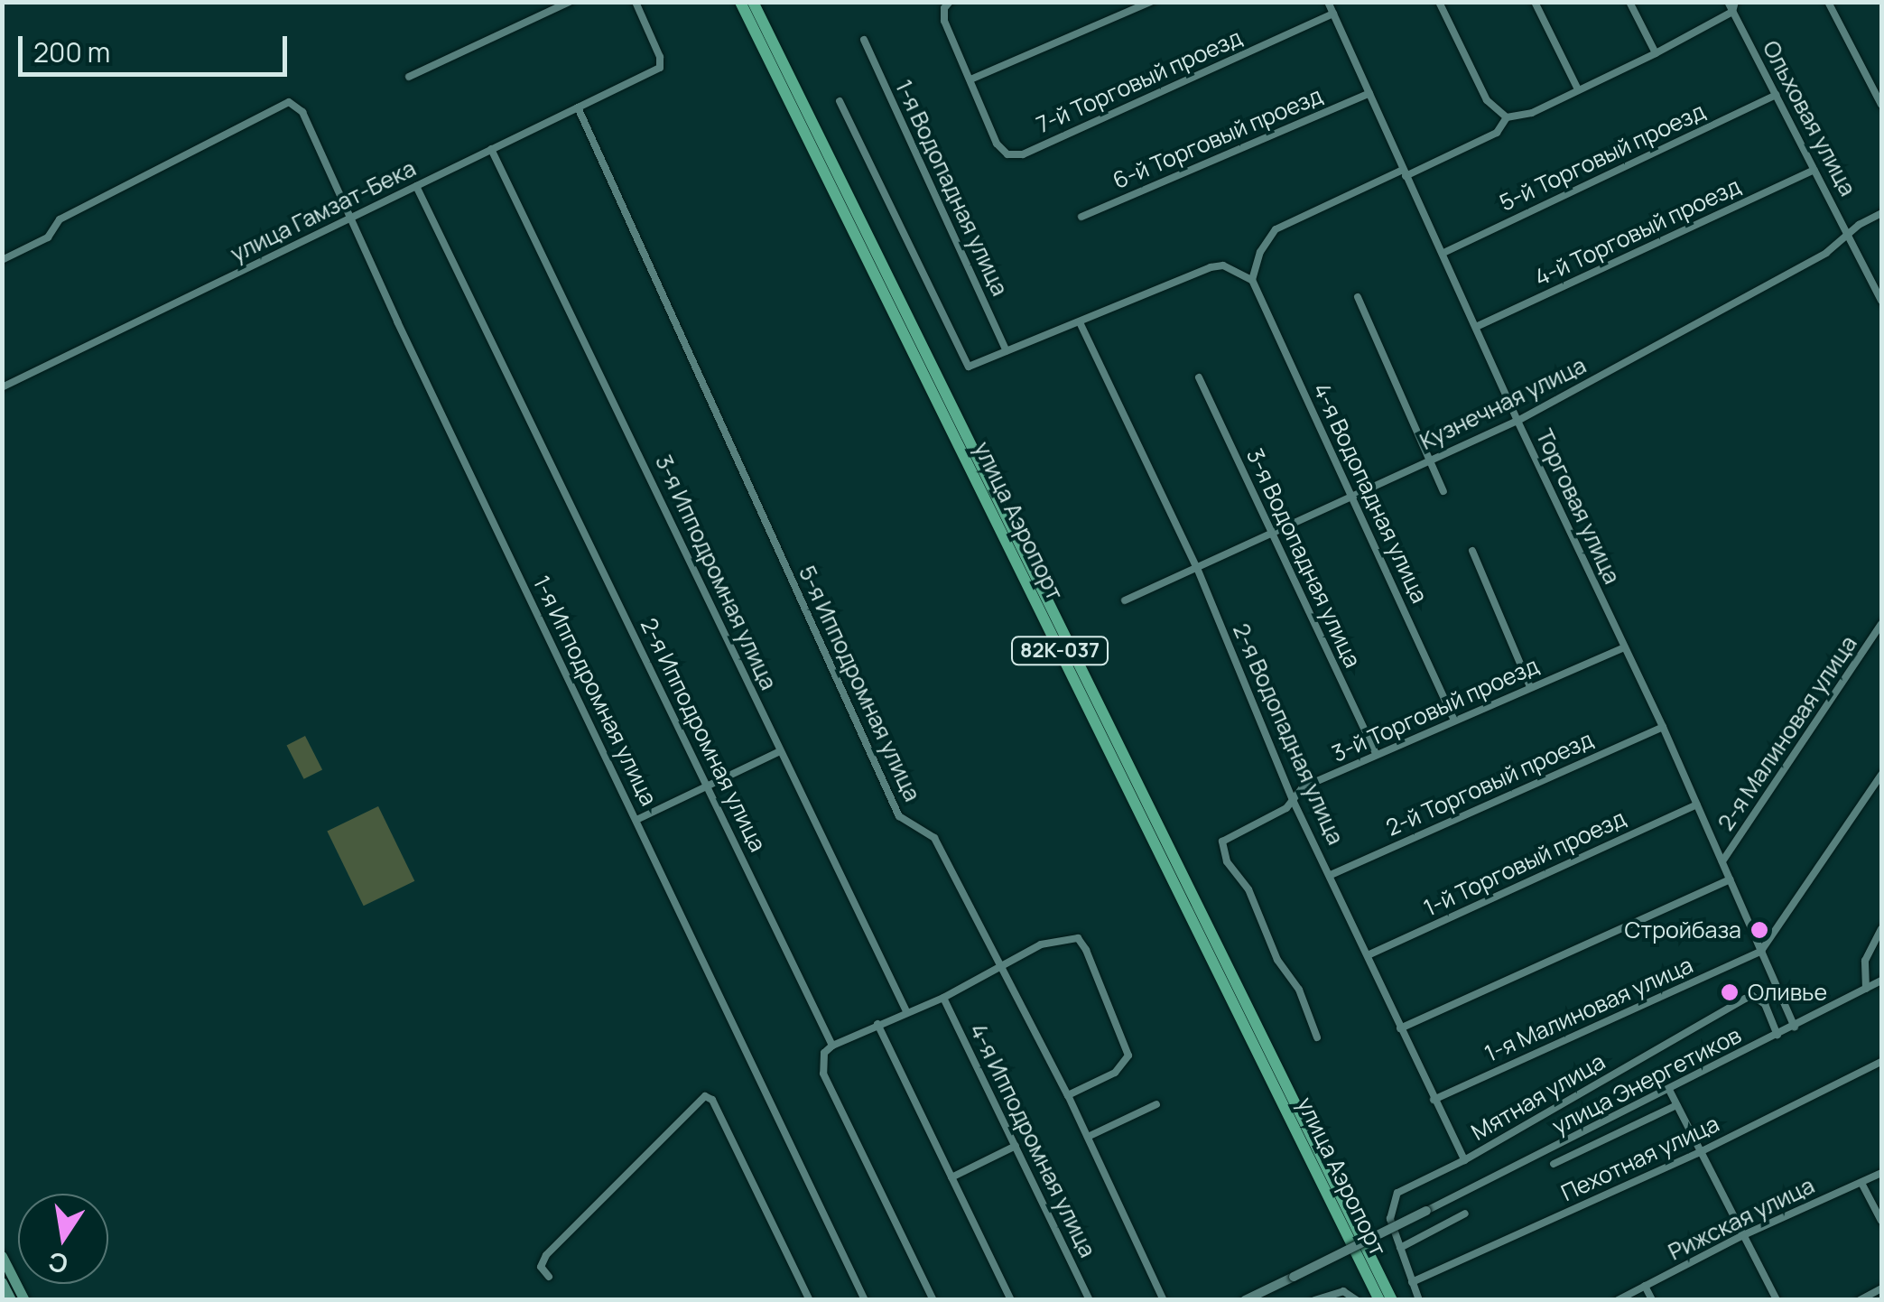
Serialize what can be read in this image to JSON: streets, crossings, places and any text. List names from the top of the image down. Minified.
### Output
{"streets":{"main road":["улица Аэропорт","82К-037"],"street":["7-й Торговый проезд","Ольховая улица","6-й Торговый проезд","5-й Торговый проезд","1-я Водопадная улица","улица Гамзат-Бека","4-й Торговый проезд","Кузнечная улица","4-я Водопадная улица","Торговая улица","3-я Водопадная улица","3-я Ипподромная улица","5-я Ипподромная улица","1-я Ипподромная улица","3-й Торговый проезд","2-я Малиновая улица","2-я Водопадная улица","2-я Ипподромная улица","2-й Торговый проезд","1-й Торговый проезд","1-я Малиновая улица","улица Энергетиков","Мятная улица","4-я Ипподромная улица","Пехотная улица","Рижская улица"]},"crossings":[["7-й Торговый проезд","Торговая улица"],["Ольховая улица","5-й Торговый проезд"],["Ольховая улица","4-й Торговый проезд"],["Ольховая улица","Кузнечная улица"],["6-й Торговый проезд","Торговая улица"],["5-й Торговый проезд","Торговая улица"],["улица Гамзат-Бека","3-я Ипподромная улица"],["улица Гамзат-Бека","5-я Ипподромная улица"],["улица Гамзат-Бека","1-я Ипподромная улица"],["улица Гамзат-Бека","2-я Ипподромная улица"],["4-й Торговый проезд","Торговая улица"],["Кузнечная улица","4-я Водопадная улица"],["Кузнечная улица","Торговая улица"],["Кузнечная улица","3-я Водопадная улица"],["Кузнечная улица","2-я Водопадная улица"],["4-я Водопадная улица","3-й Торговый проезд"],["Торговая улица","3-й Торговый проезд"],["Торговая улица","2-я Малиновая улица"],["Торговая улица","2-й Торговый проезд"],["Торговая улица","1-й Торговый проезд"],["Торговая улица","1-я Малиновая улица"],["Торговая улица","улица Энергетиков"],["3-я Водопадная улица","3-й Торговый проезд"],["3-й Торговый проезд","2-я Водопадная улица"],["2-я Водопадная улица","2-й Торговый проезд"],["2-я Водопадная улица","1-й Торговый проезд"],["2-я Водопадная улица","1-я Малиновая улица"],["2-я Водопадная улица","Мятная улица"],["улица Энергетиков","Мятная улица"],["Мятная улица","Пехотная улица"]],"places":["Стройбаза","Оливье"],"scale_bar":"200 m","north":"bottom"}
